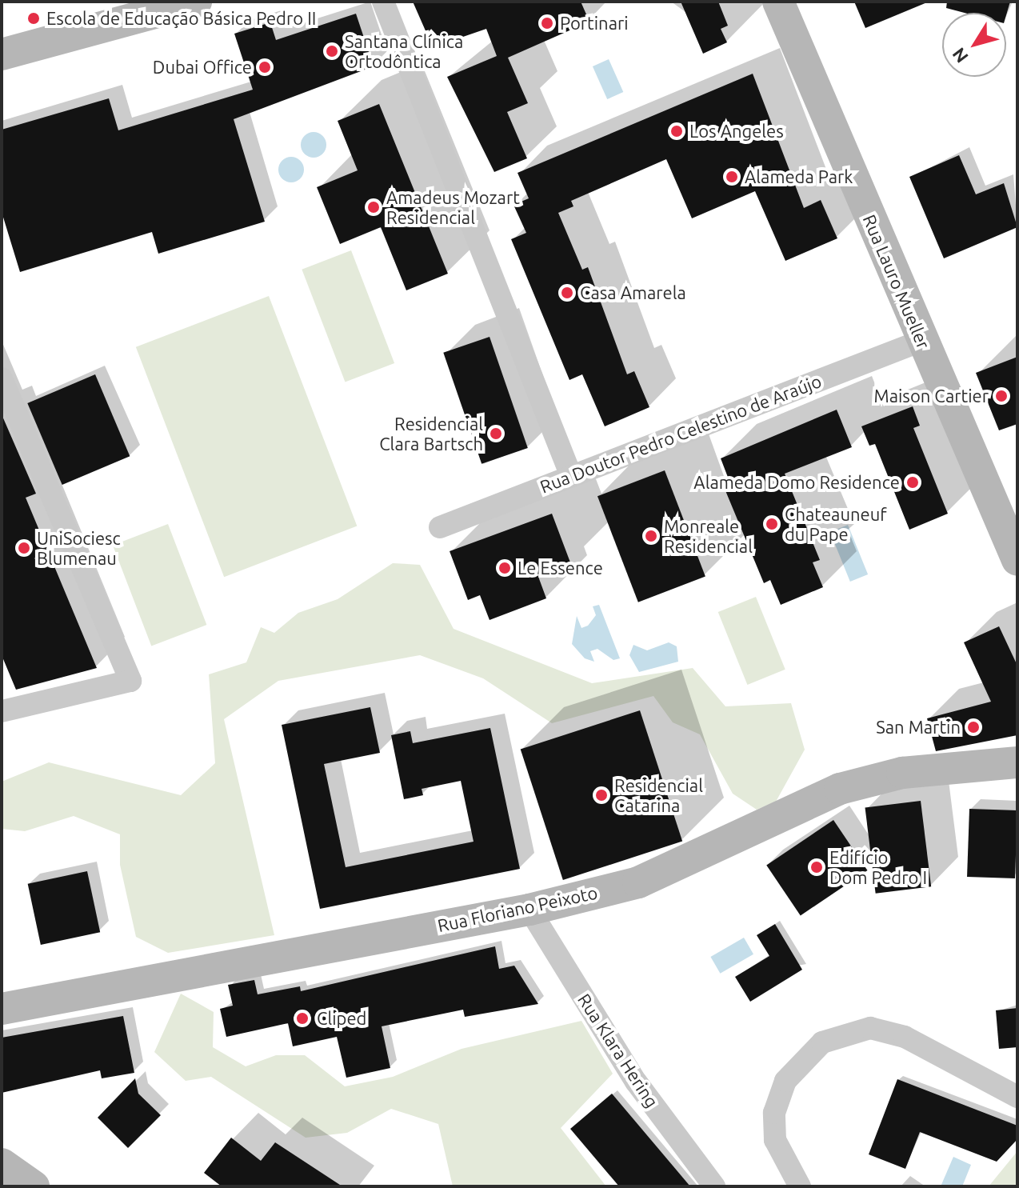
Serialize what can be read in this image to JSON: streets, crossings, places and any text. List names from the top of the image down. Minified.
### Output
{"streets":{"street":["Rua Lauro Mueller","Rua Doutor Pedro Celestino de Araújo","Rua Floriano Peixoto","Rua Klara Hering"]},"crossings":[["Rua Lauro Mueller","Rua Doutor Pedro Celestino de Araújo"],["Rua Floriano Peixoto","Rua Klara Hering"]],"places":["Escola de Educação Básica Pedro II","Portinari","Santana Clínica Ortodôntica","Dubai Office","Los Angeles","Alameda Park","Amadeus Mozart Residencial","Casa Amarela","Maison Cartier","Residencial Clara Bartsch","Alameda Domo Residence","Chateauneuf du Pape","Monreale Residencial","UniSociesc Blumenau","Le Essence","San Martin","Residencial Catarina","Edifício Dom Pedro I","Cliped"],"north":"bottom left"}
